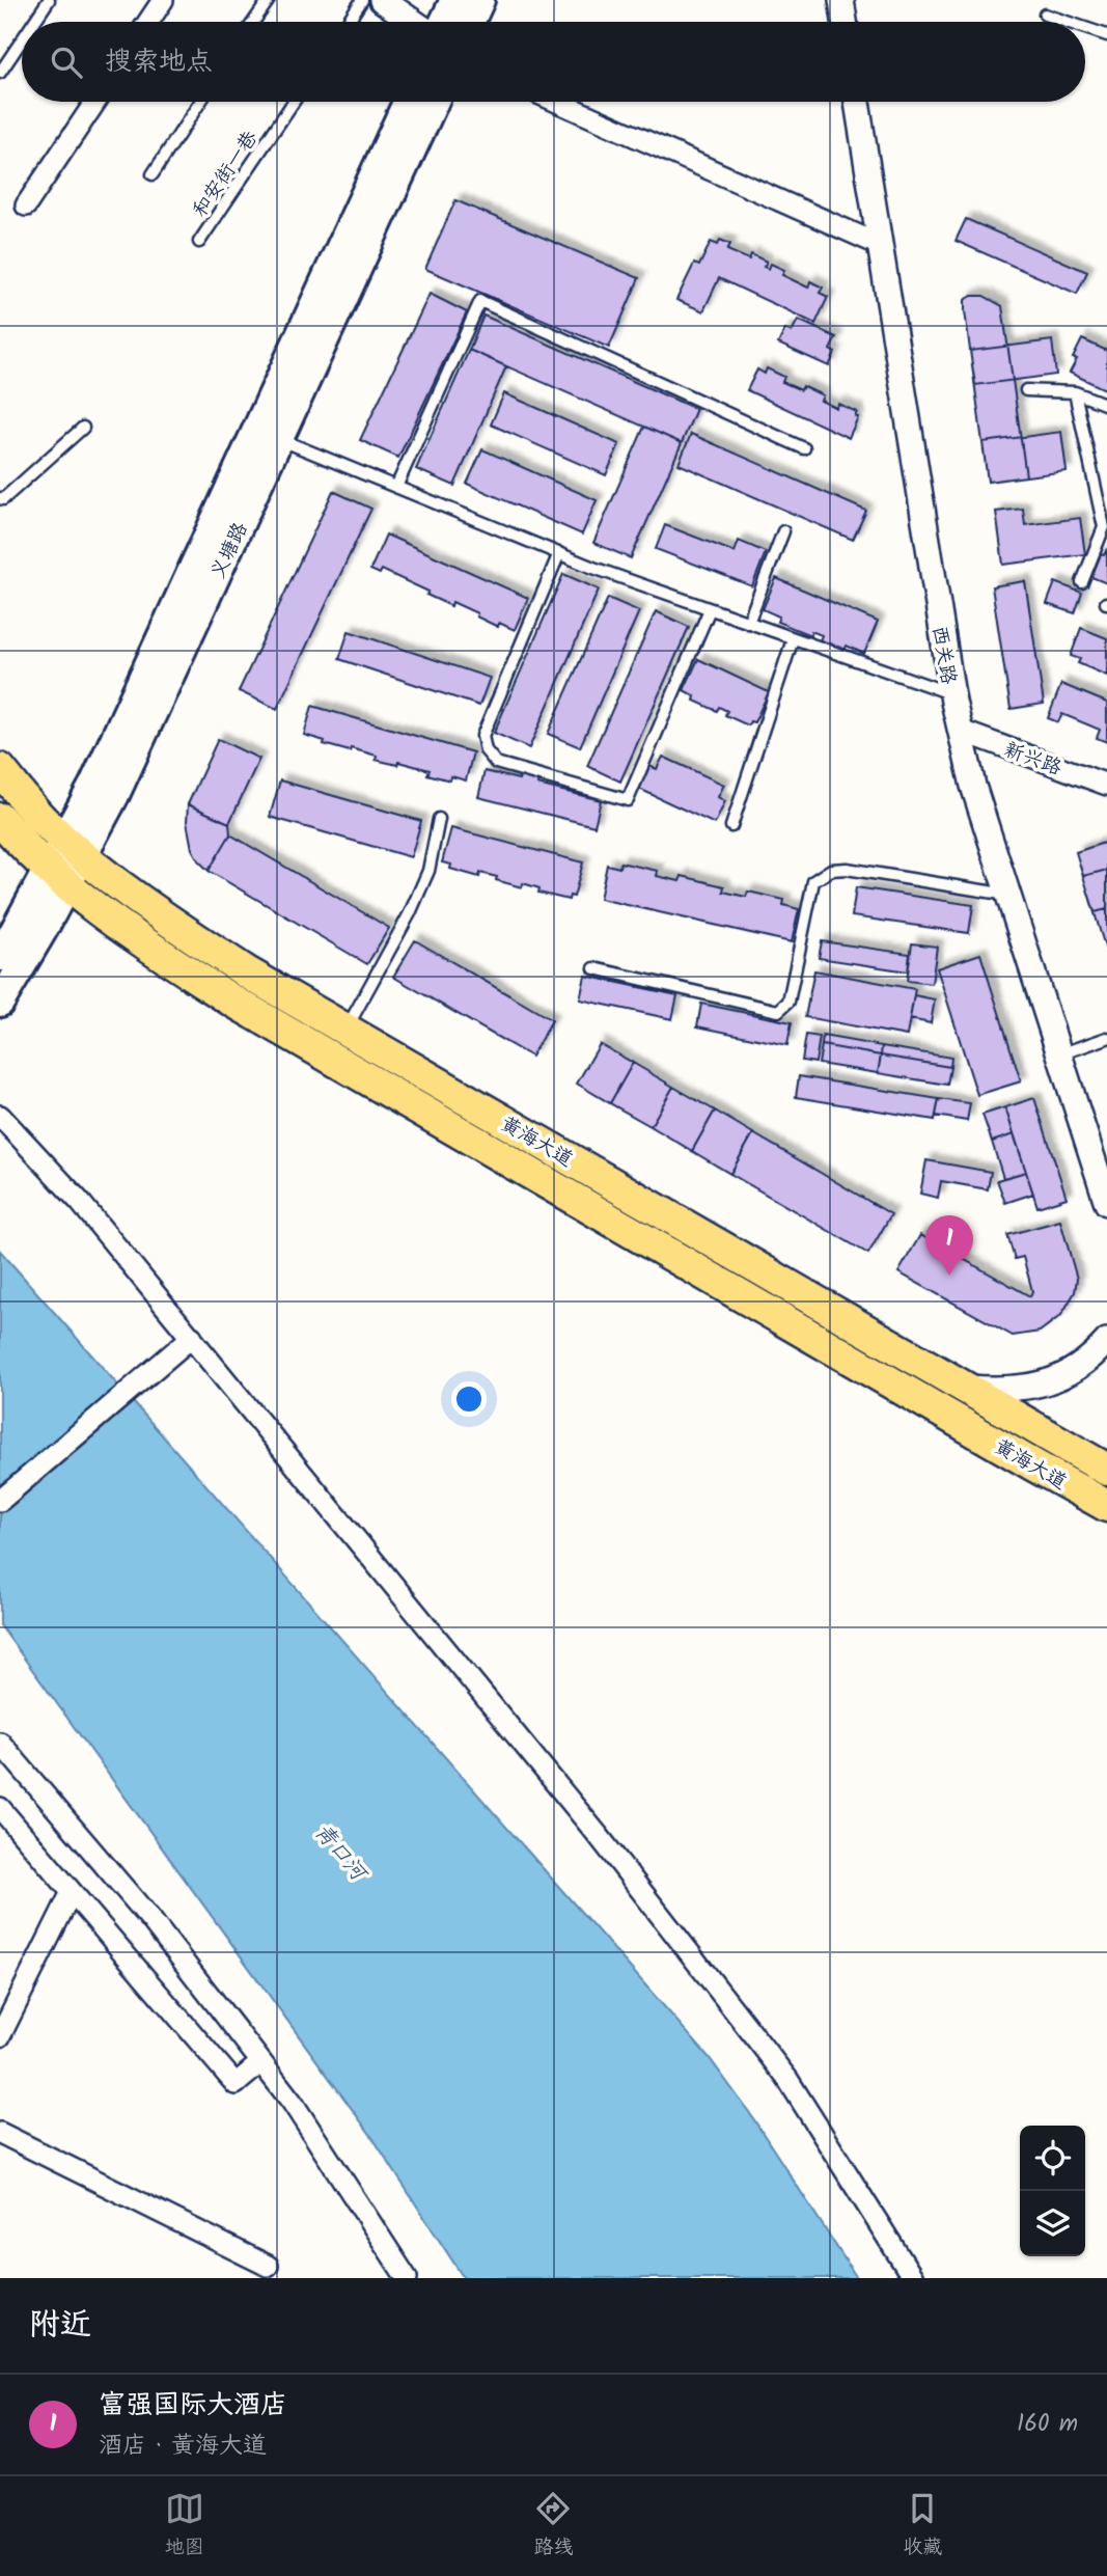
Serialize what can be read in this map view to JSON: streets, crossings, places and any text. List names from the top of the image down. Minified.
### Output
{"streets":{"main road":["义塘路","黄海大道"],"street":["西关路","新兴路"],"lane":["和安街一巷"]},"crossings":[["义塘路","黄海大道"],["西关路","新兴路"]],"water":["青口河"],"page":{"search":"搜索地点","pins":"1","heading":"附近","list":[{"mark":"1","name":"富强国际大酒店","note":"酒店 · 黄海大道","value":"160 m"}],"nav":["地图","路线","收藏"]}}
